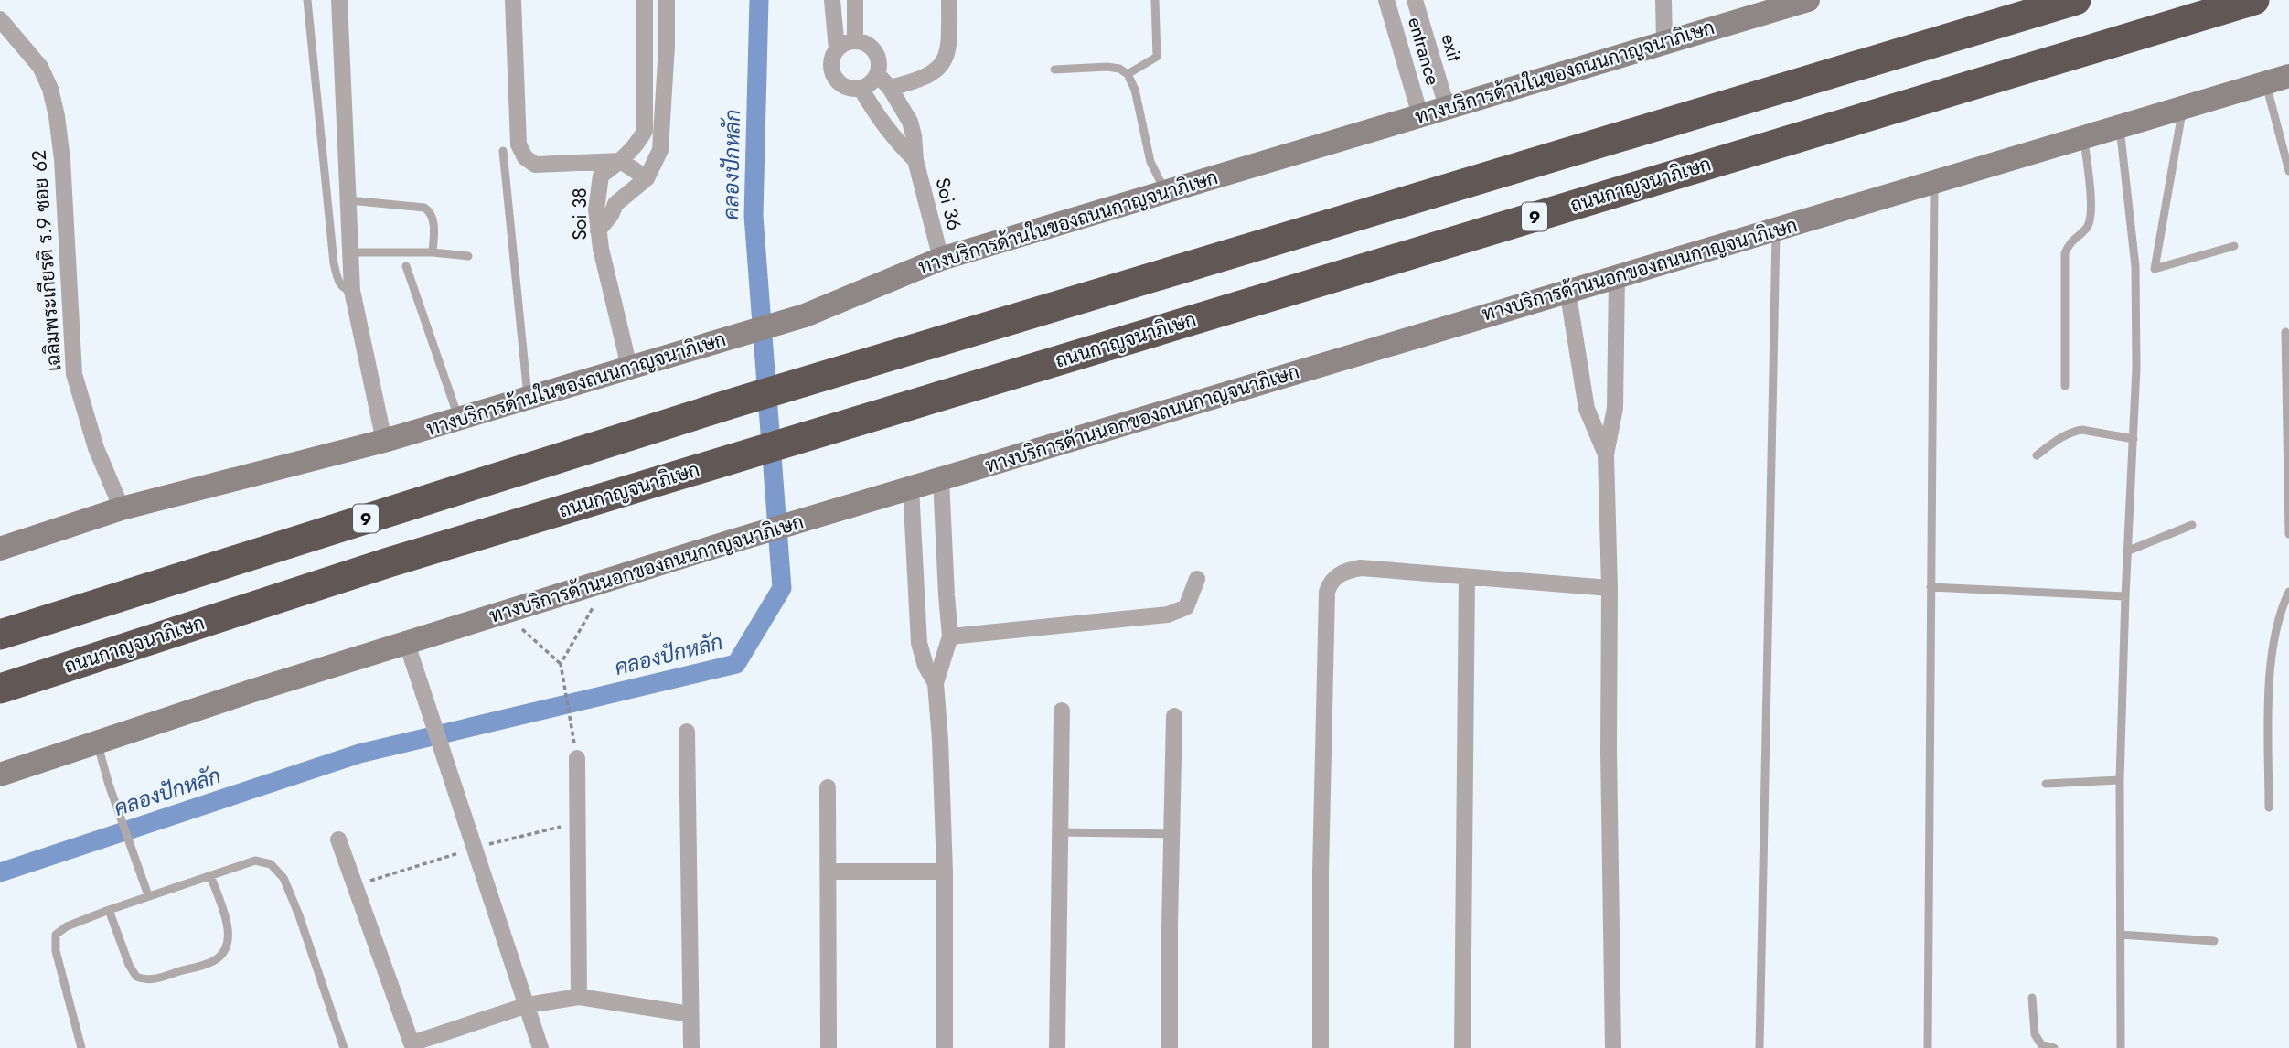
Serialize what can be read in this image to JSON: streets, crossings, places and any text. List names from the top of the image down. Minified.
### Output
{"streets":{"highway":["ถนนกาญจนาภิเษก","9"],"main road":["ทางบริการด้านในของถนนกาญจนาภิเษก","ทางบริการด้านนอกของถนนกาญจนาภิเษก"],"street":["exit","entrance","Soi 36","Soi 38","เฉลิมพระเกียรติ ร.9 ซอย 62"]},"crossings":[["exit","ทางบริการด้านในของถนนกาญจนาภิเษก"],["entrance","ทางบริการด้านในของถนนกาญจนาภิเษก"],["ทางบริการด้านในของถนนกาญจนาภิเษก","Soi 36"],["ทางบริการด้านในของถนนกาญจนาภิเษก","Soi 38"],["ทางบริการด้านในของถนนกาญจนาภิเษก","เฉลิมพระเกียรติ ร.9 ซอย 62"]],"water":["คลองปักหลัก"]}
